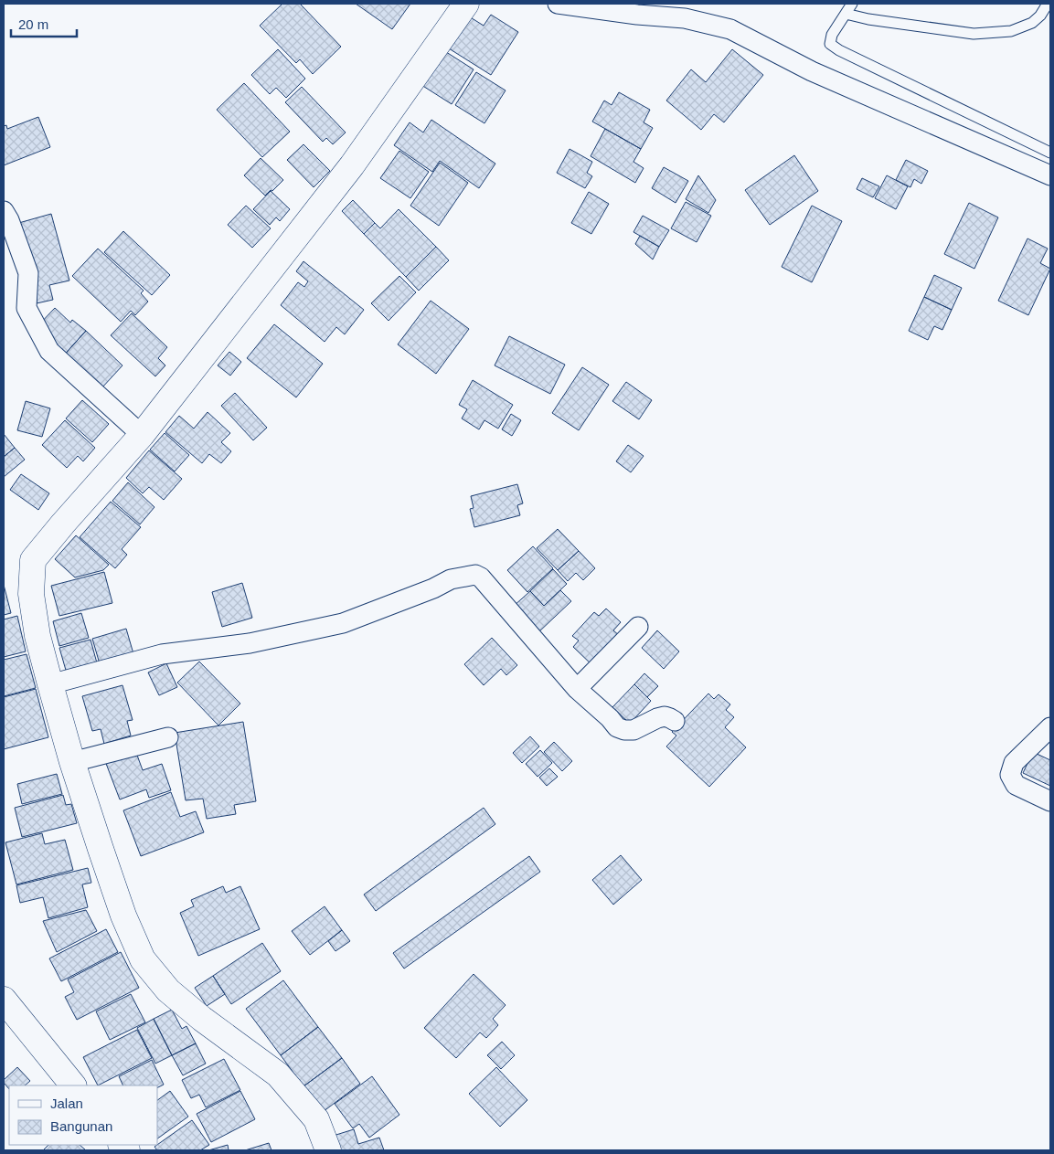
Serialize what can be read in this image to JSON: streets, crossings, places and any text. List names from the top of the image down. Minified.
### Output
{"legend":["Jalan","Bangunan"],"scale_bar":"20 m"}
